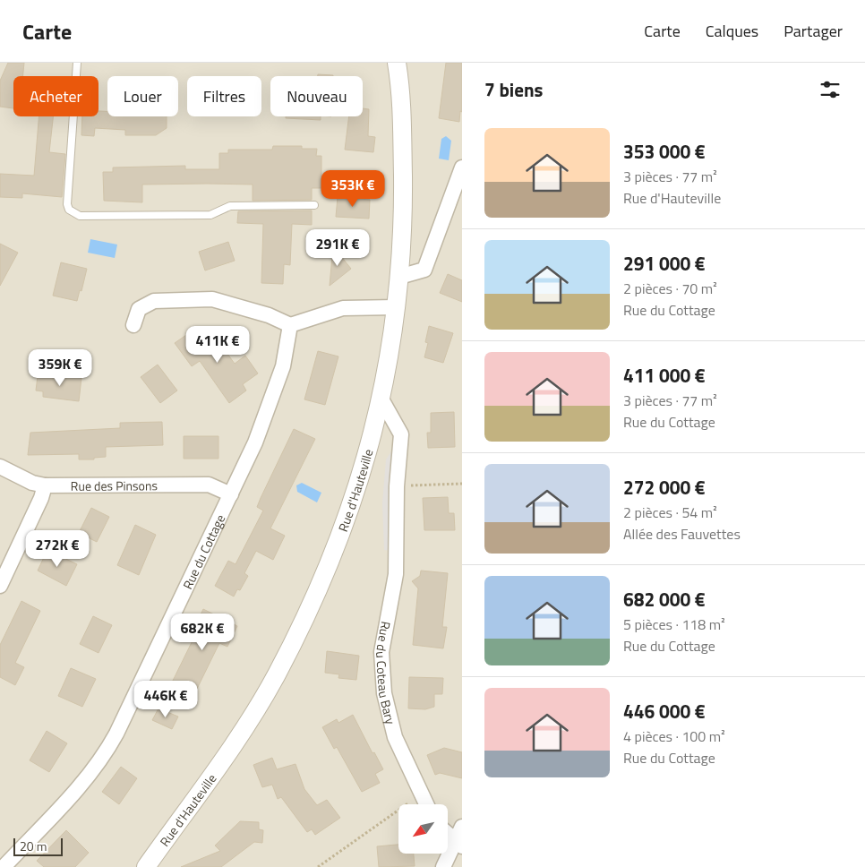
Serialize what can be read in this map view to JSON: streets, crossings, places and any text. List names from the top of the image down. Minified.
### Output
{"streets":{"street":["Rue des Pinsons","Rue d'Hauteville","Rue du Cottage","Rue du Coteau Bary"]},"crossings":[["Rue des Pinsons","Rue du Cottage"],["Rue d'Hauteville","Rue du Coteau Bary"]],"scale_bar":"20 m","north":"bottom left","page":{"header":"Carte","nav":["Carte","Calques","Partager"],"heading":"7 biens","chip":["Acheter","Louer","Filtres","Nouveau"],"list":[{"name":"353 000 €","note":"3 pièces · 77 m² · Rue d'Hauteville"},{"name":"291 000 €","note":"2 pièces · 70 m² · Rue du Cottage"},{"name":"411 000 €","note":"3 pièces · 77 m² · Rue du Cottage"},{"name":"272 000 €","note":"2 pièces · 54 m² · Allée des Fauvettes"},{"name":"682 000 €","note":"5 pièces · 118 m² · Rue du Cottage"},{"name":"446 000 €","note":"4 pièces · 100 m² · Rue du Cottage"}],"price":["353K €","291K €","411K €","359K €","272K €","682K €","446K €"],"scale":"20 m"}}
